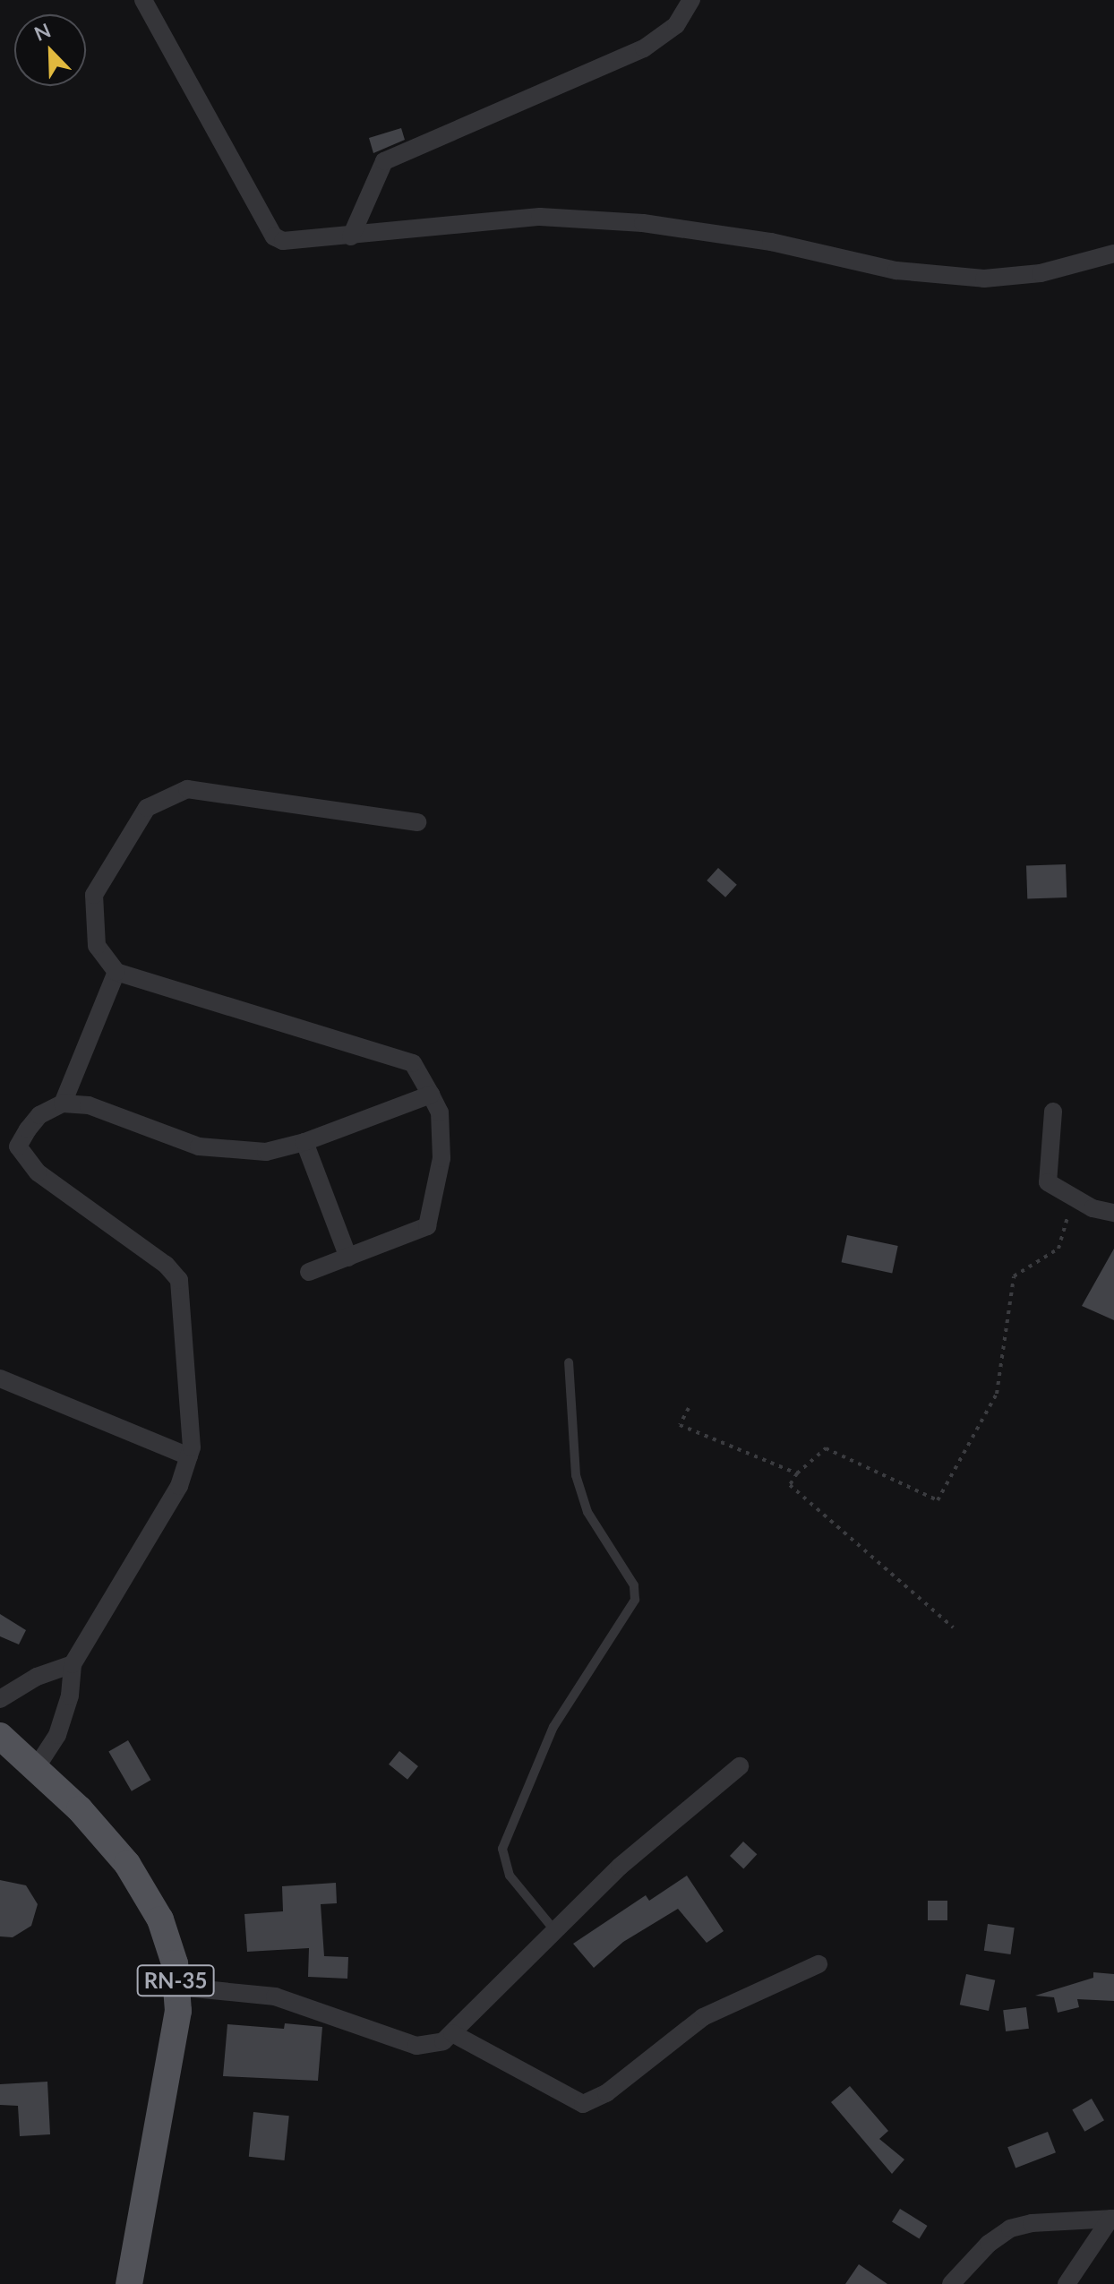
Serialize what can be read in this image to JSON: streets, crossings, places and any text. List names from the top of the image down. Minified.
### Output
{"streets":{"main road":["RN-35"]},"north":"top left"}
